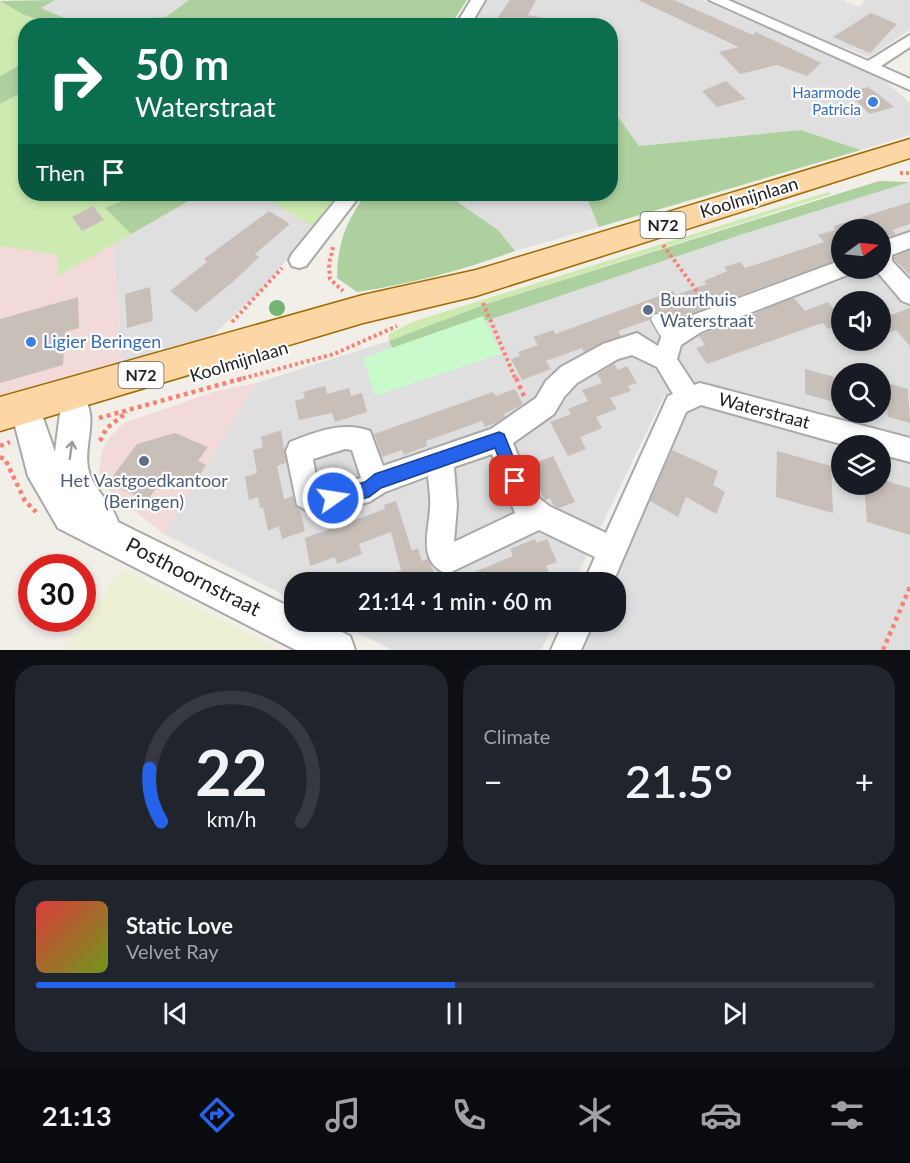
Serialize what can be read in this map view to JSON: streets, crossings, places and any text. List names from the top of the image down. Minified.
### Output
{"streets":{"main road":["Koolmijnlaan","N72"],"street":["Waterstraat","Posthoornstraat"]},"crossings":[["Koolmijnlaan","Posthoornstraat"]],"places":["Haarmode Patricia","Buurthuis Waterstraat","Ligier Beringen","Het Vastgoedkantoor (Beringen)"],"north":"right","page":{"turn":["50 m","Waterstraat"],"then":"Then","limit":"30","trip":"21:14 · 1 min · 60 m","tile":"Climate","heat":["−","21.5°","+"],"song":["Static Love","Velvet Ray"],"tabs":"21:13","gauge":["22","km/h"]}}
